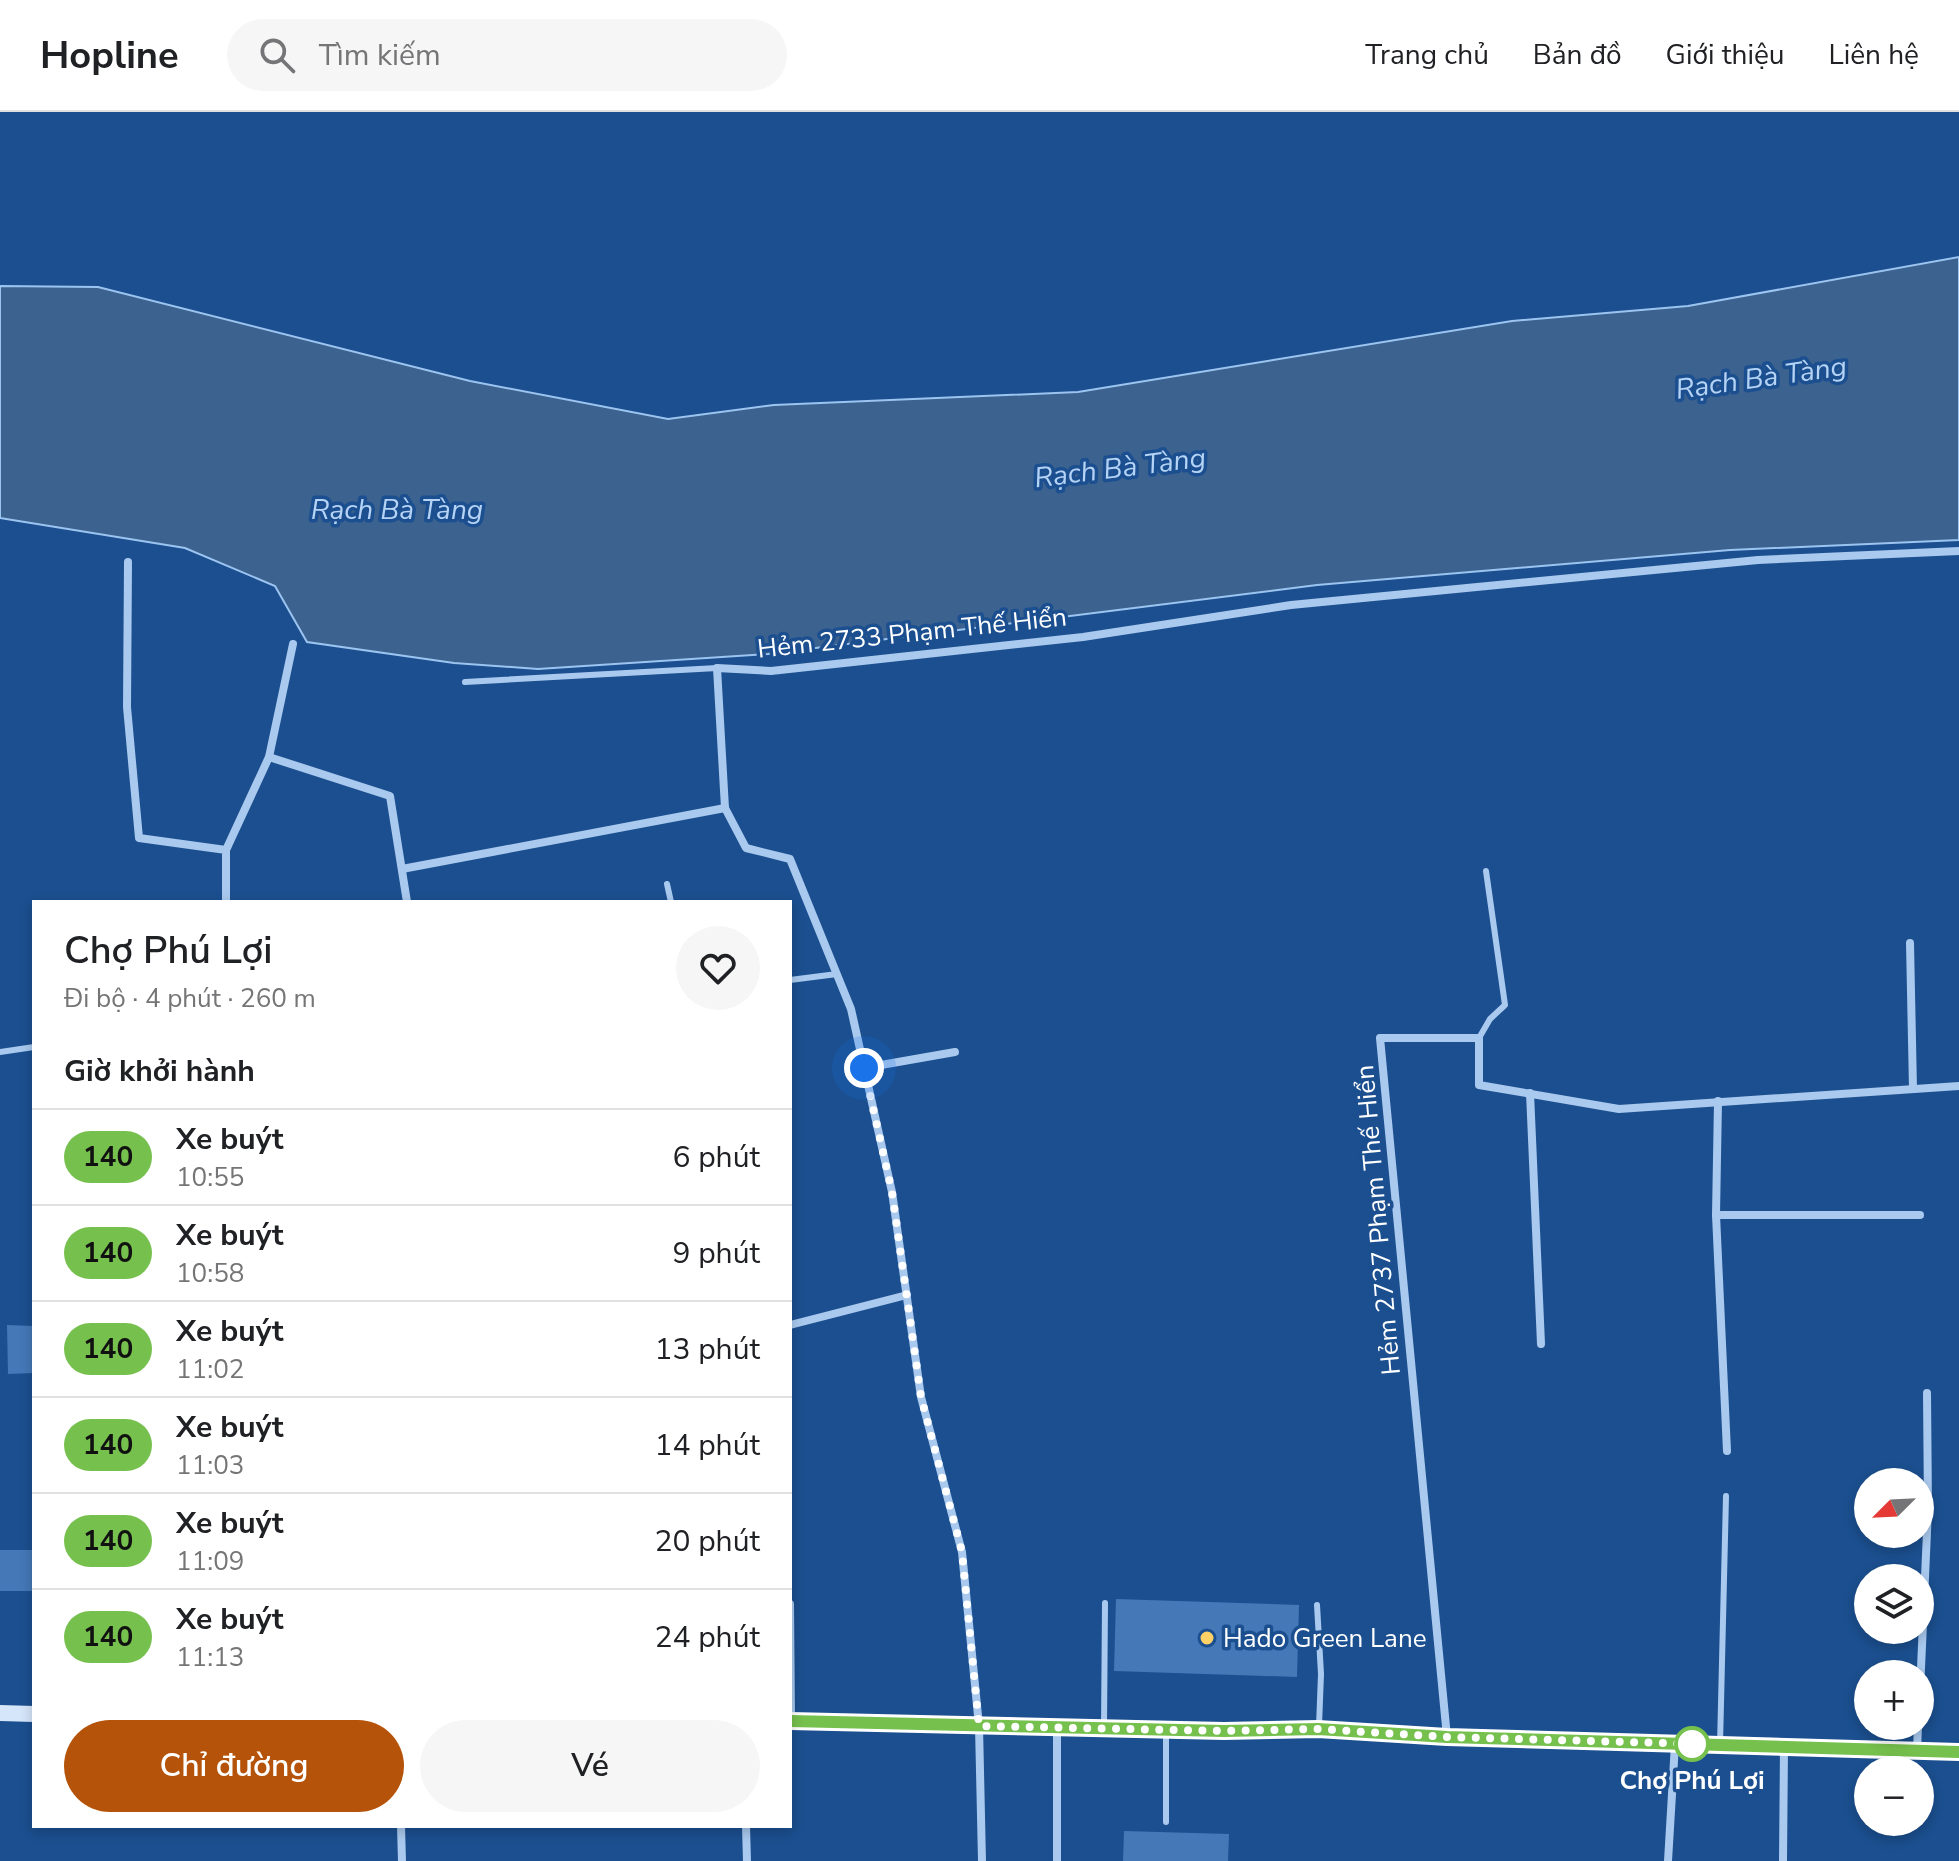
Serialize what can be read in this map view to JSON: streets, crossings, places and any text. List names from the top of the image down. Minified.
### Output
{"streets":{"street":["Hẻm 2733 Phạm Thế Hiển","Hẻm 2737 Phạm Thế Hiển"]},"water":["Rạch Bà Tàng"],"places":["Hado Green Lane","Chợ Phú Lợi"],"lines":["bus line 140"],"north":"bottom left","page":{"header":"Hopline","search":"Tìm kiếm","nav":["Trang chủ","Bản đồ","Giới thiệu","Liên hệ"],"heading":[["Chợ Phú Lợi","Đi bộ · 4 phút · 260 m"],"Giờ khởi hành"],"list":[{"mark":"140","name":"Xe buýt","note":"10:55","value":"6 phút"},{"mark":"140","name":"Xe buýt","note":"10:58","value":"9 phút"},{"mark":"140","name":"Xe buýt","note":"11:02","value":"13 phút"},{"mark":"140","name":"Xe buýt","note":"11:03","value":"14 phút"},{"mark":"140","name":"Xe buýt","note":"11:09","value":"20 phút"},{"mark":"140","name":"Xe buýt","note":"11:13","value":"24 phút"}],"map_buttons":["+","−"],"buttons":["Chỉ đường","Vé"]}}
